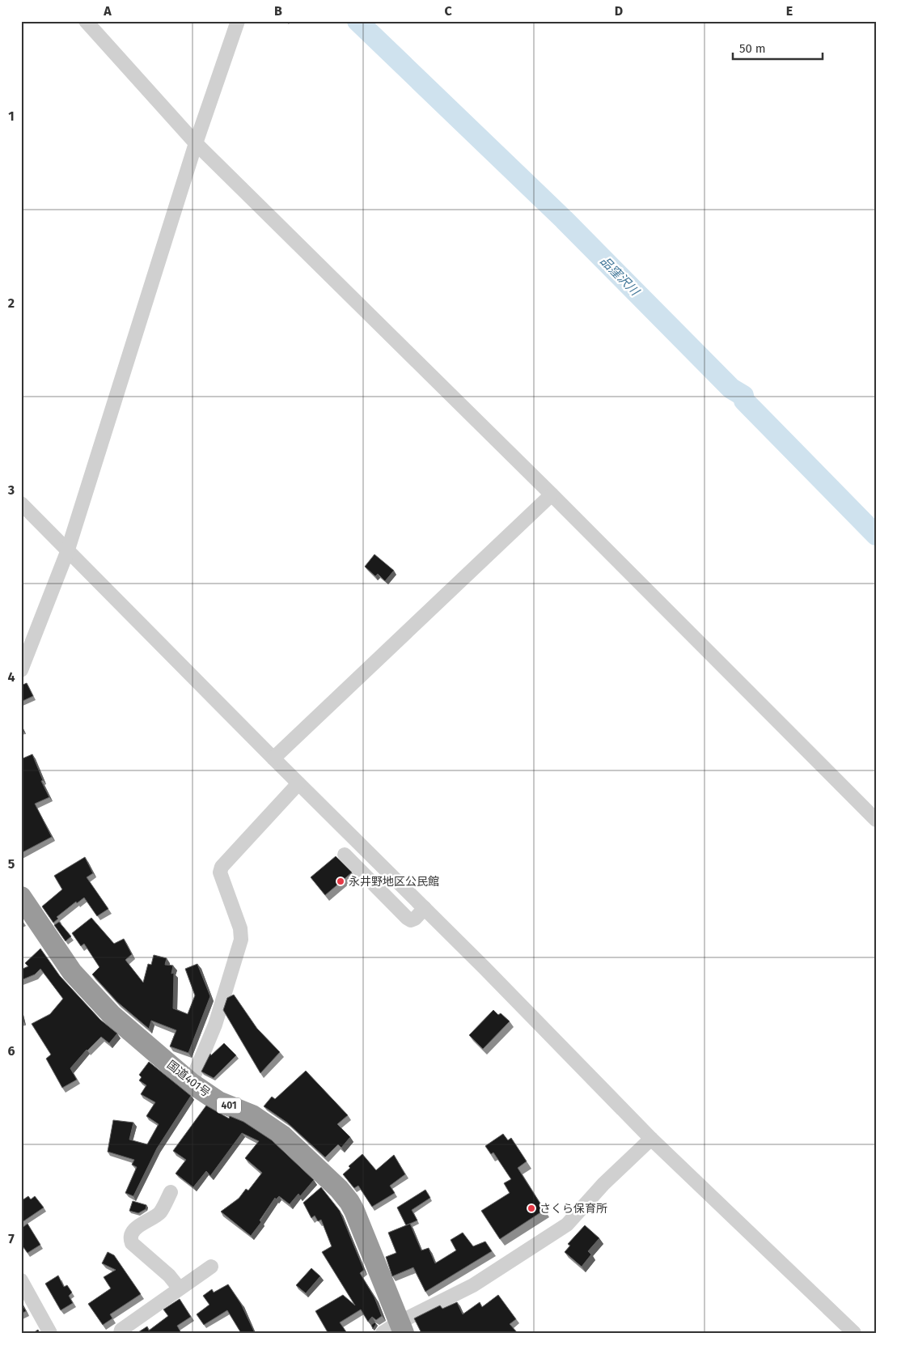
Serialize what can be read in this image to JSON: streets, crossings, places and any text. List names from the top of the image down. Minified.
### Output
{"streets":{"highway":["国道401号","401"]},"water":["品窪沢川"],"places":["永井野地区公民館","さくら保育所"],"scale_bar":"50 m","grid":{"columns":["A","B","C","D","E"],"rows":["1","2","3","4","5","6","7"]}}
